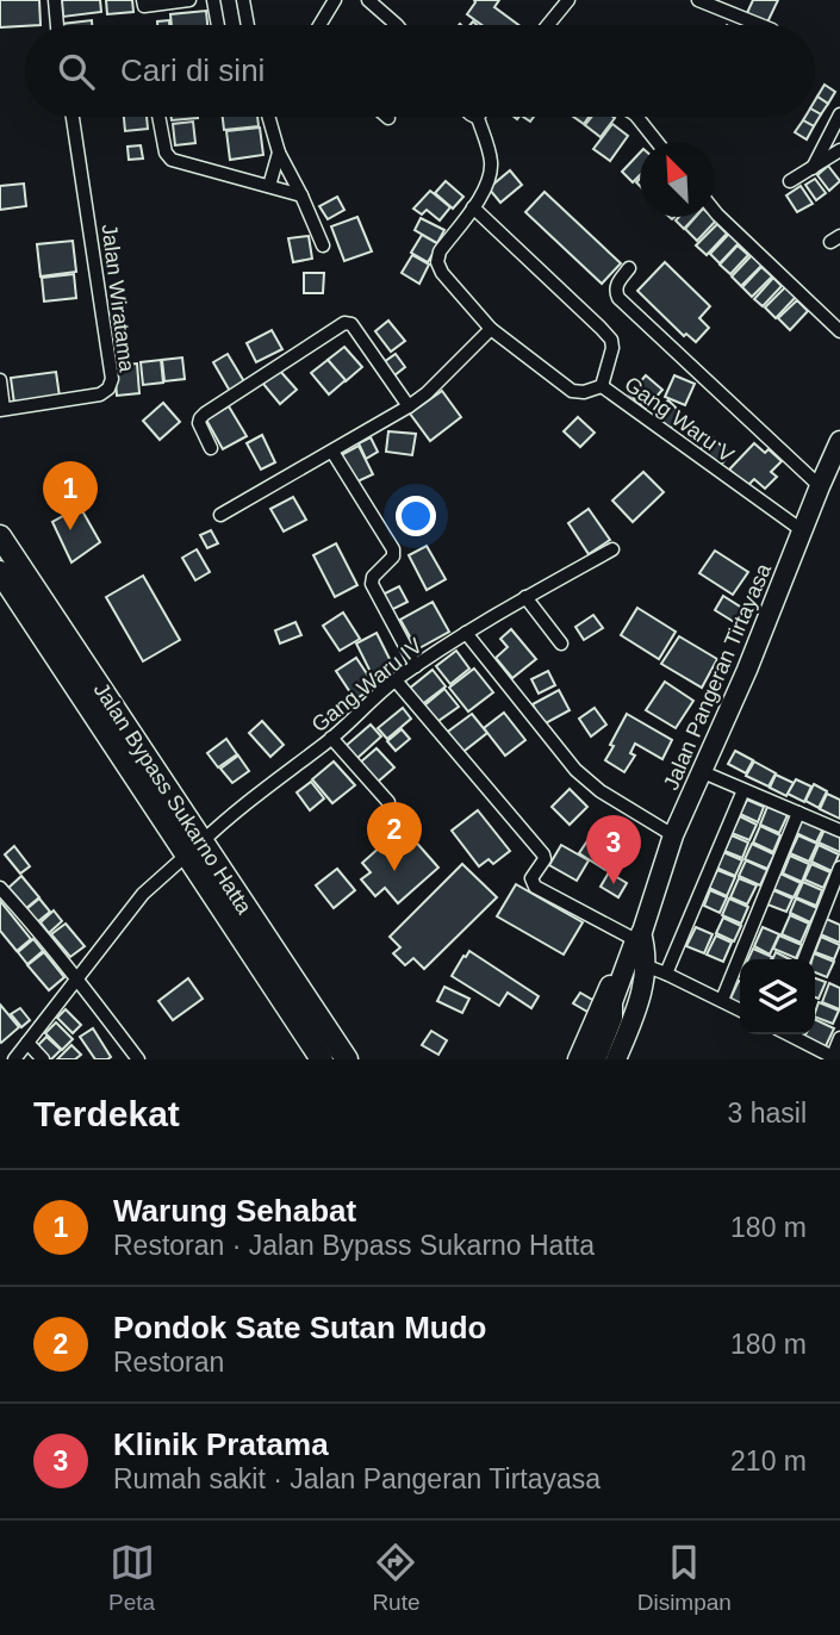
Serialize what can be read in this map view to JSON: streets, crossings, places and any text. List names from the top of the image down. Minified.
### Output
{"streets":{"highway":["Jalan Bypass Sukarno Hatta"],"main road":["Jalan Pangeran Tirtayasa"],"street":["Jalan Wiratama","Gang Waru V","Gang Waru IV"]},"crossings":[["Gang Waru V","Jalan Pangeran Tirtayasa"],["Gang Waru IV","Jalan Bypass Sukarno Hatta"]],"north":"top left","page":{"search":"Cari di sini","pins":["1","2","3"],"heading":["Terdekat","3 hasil"],"list":[{"mark":"1","name":"Warung Sehabat","note":"Restoran · Jalan Bypass Sukarno Hatta","value":"180 m"},{"mark":"2","name":"Pondok Sate Sutan Mudo","note":"Restoran","value":"180 m"},{"mark":"3","name":"Klinik Pratama","note":"Rumah sakit · Jalan Pangeran Tirtayasa","value":"210 m"}],"nav":["Peta","Rute","Disimpan"]}}
